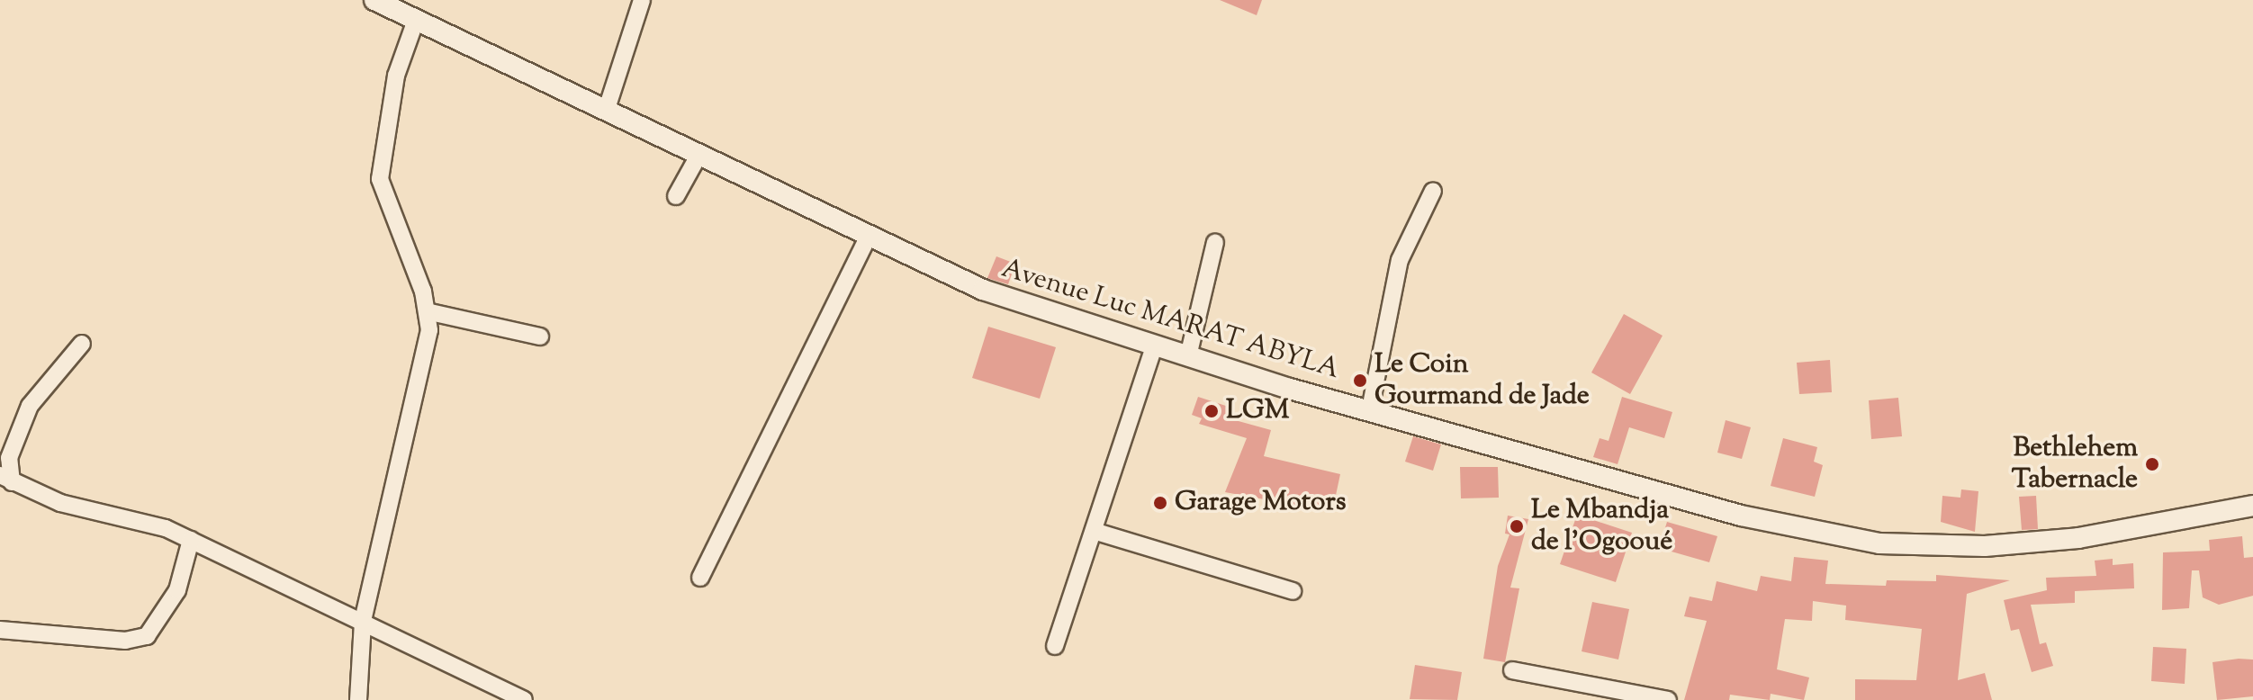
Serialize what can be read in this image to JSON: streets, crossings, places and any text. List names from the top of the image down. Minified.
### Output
{"streets":{"street":["Avenue Luc MARAT ABYLA"]},"places":["Le Coin Gourmand de Jade","LGM","Bethlehem Tabernacle","Garage Motors","Le Mbandja de l'Ogooué"]}
